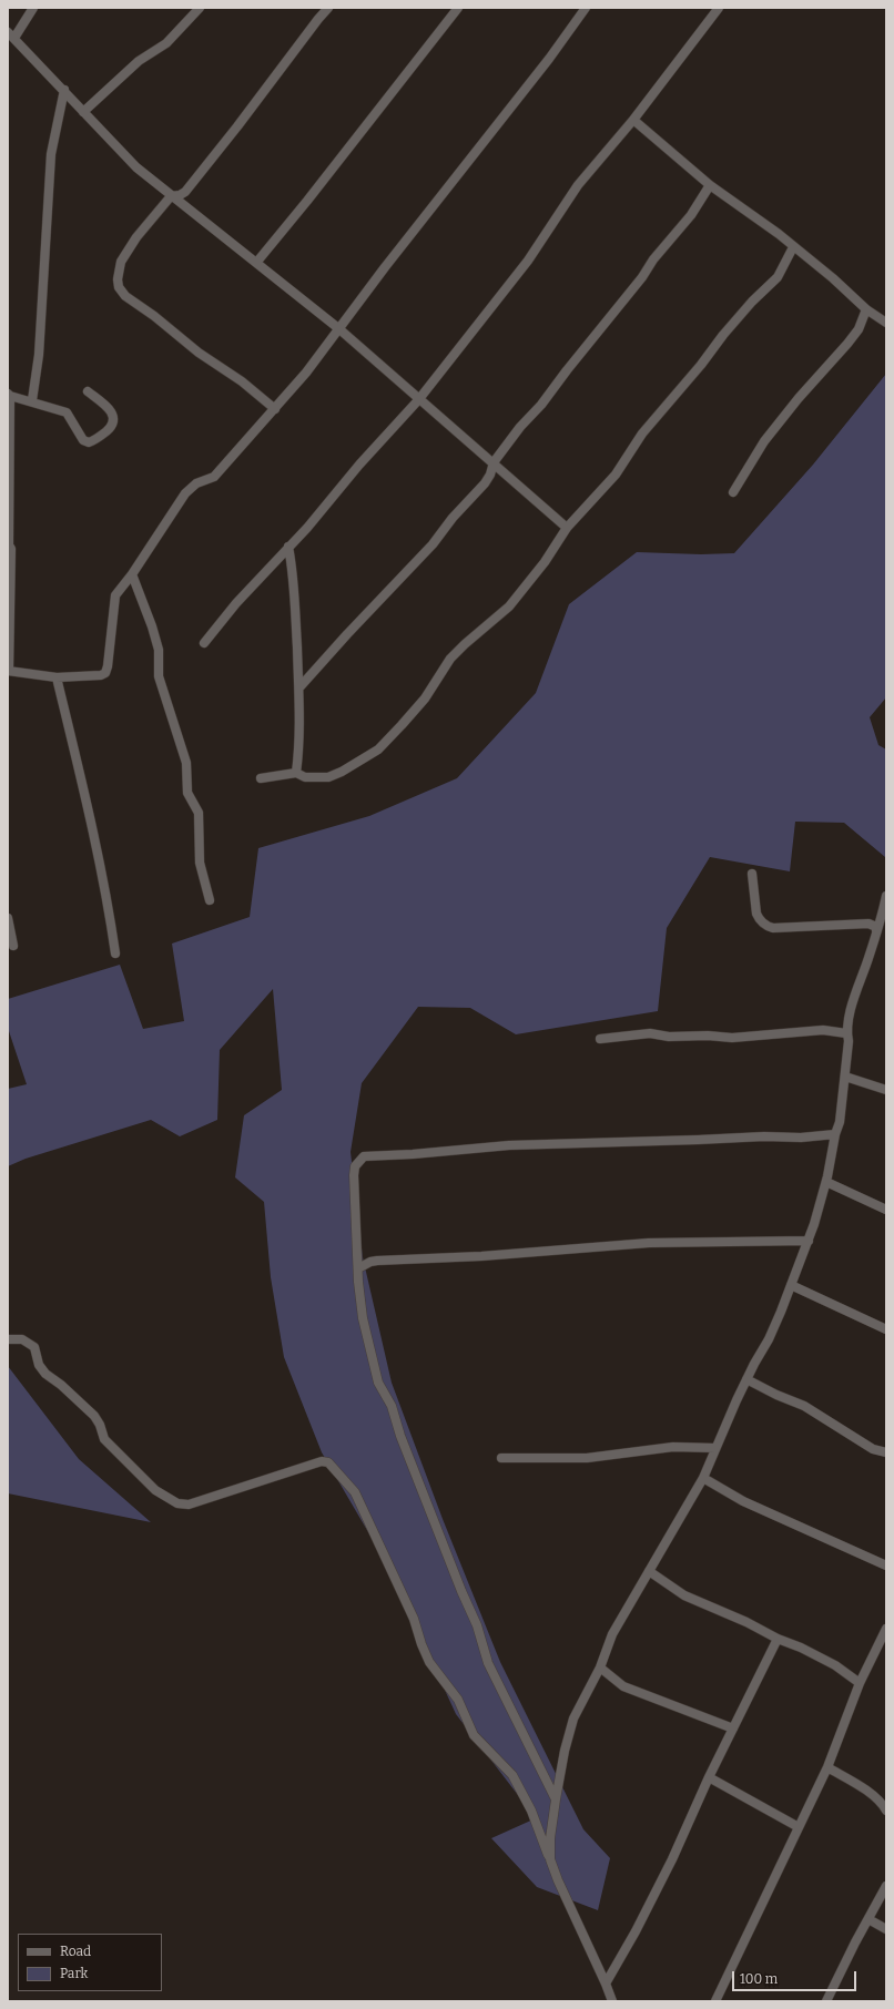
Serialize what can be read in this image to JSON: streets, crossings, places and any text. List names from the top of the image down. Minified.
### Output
{"legend":["Road","Park"],"scale_bar":"100 m"}
